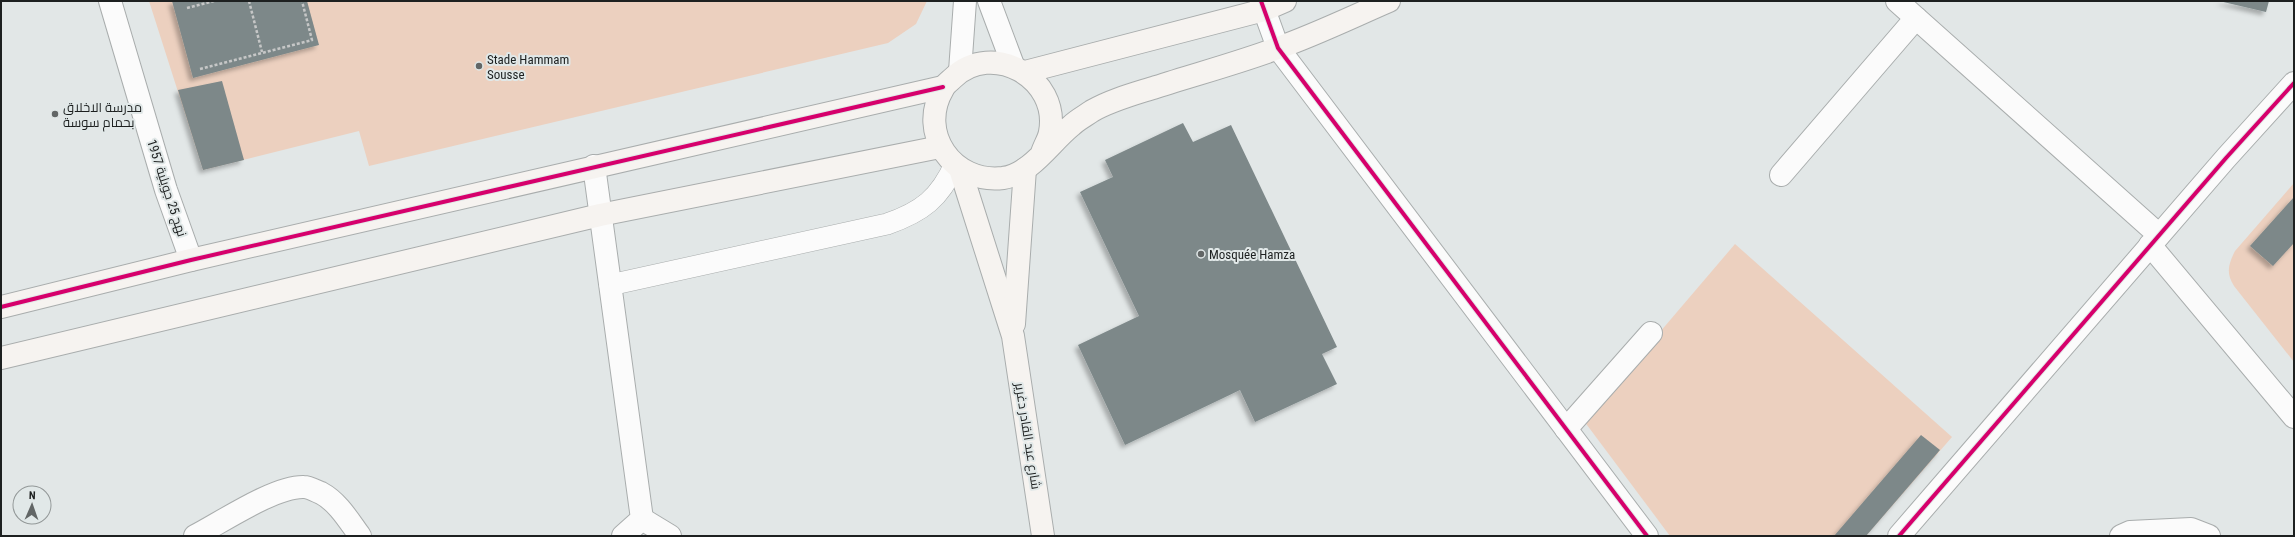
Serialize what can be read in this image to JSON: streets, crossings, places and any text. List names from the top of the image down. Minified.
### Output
{"streets":{"street":["نهج 25 جويلية 1957","شارع عبد القادر دغرير"]},"places":["Stade Hammam Sousse","مدرسة الاخلاق بحمام سوسة","Mosquée Hamza"],"north":"top"}
